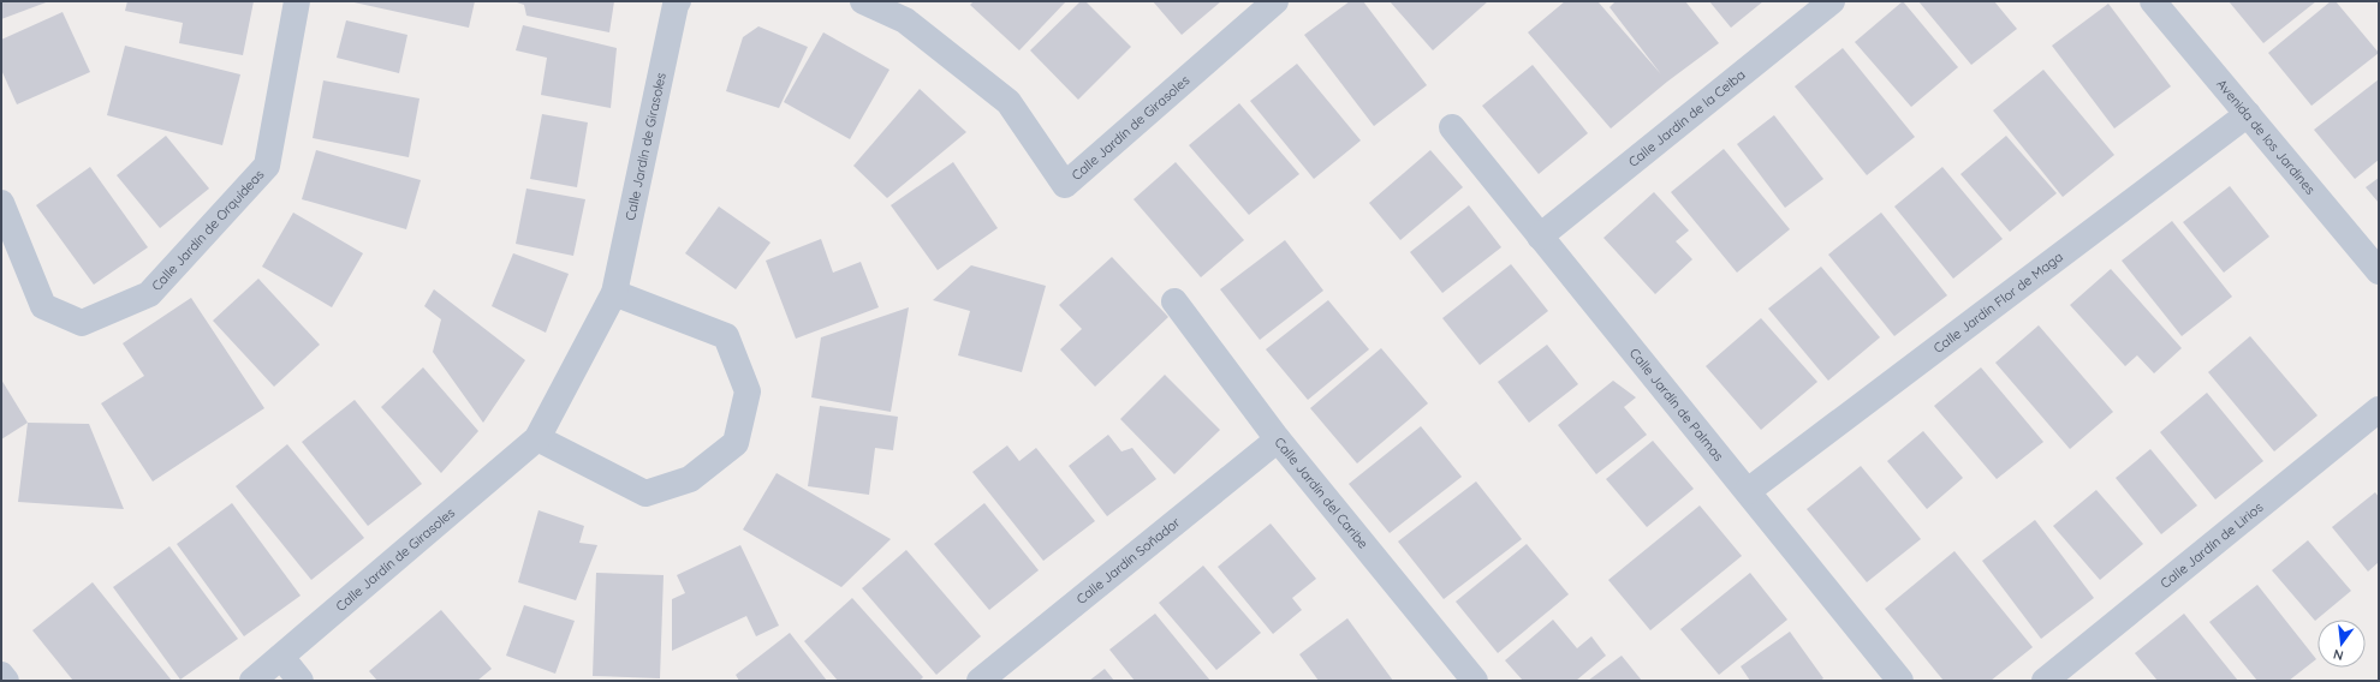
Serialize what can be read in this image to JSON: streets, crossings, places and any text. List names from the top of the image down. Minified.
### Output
{"streets":{"street":["Calle Jardín de la Ceiba","Calle Jardín de Girasoles","Avenida de los Jardines","Calle Jardín de Orquídeas","Calle Jardín Flor de Maga","Calle Jardín de Palmas","Calle Jardín del Caribe","Calle Jardín de Lirios","Calle Jardín Soñador"]},"crossings":[["Calle Jardín de la Ceiba","Calle Jardín de Palmas"],["Avenida de los Jardines","Calle Jardín Flor de Maga"],["Calle Jardín Flor de Maga","Calle Jardín de Palmas"],["Calle Jardín del Caribe","Calle Jardín Soñador"]],"north":"bottom"}
